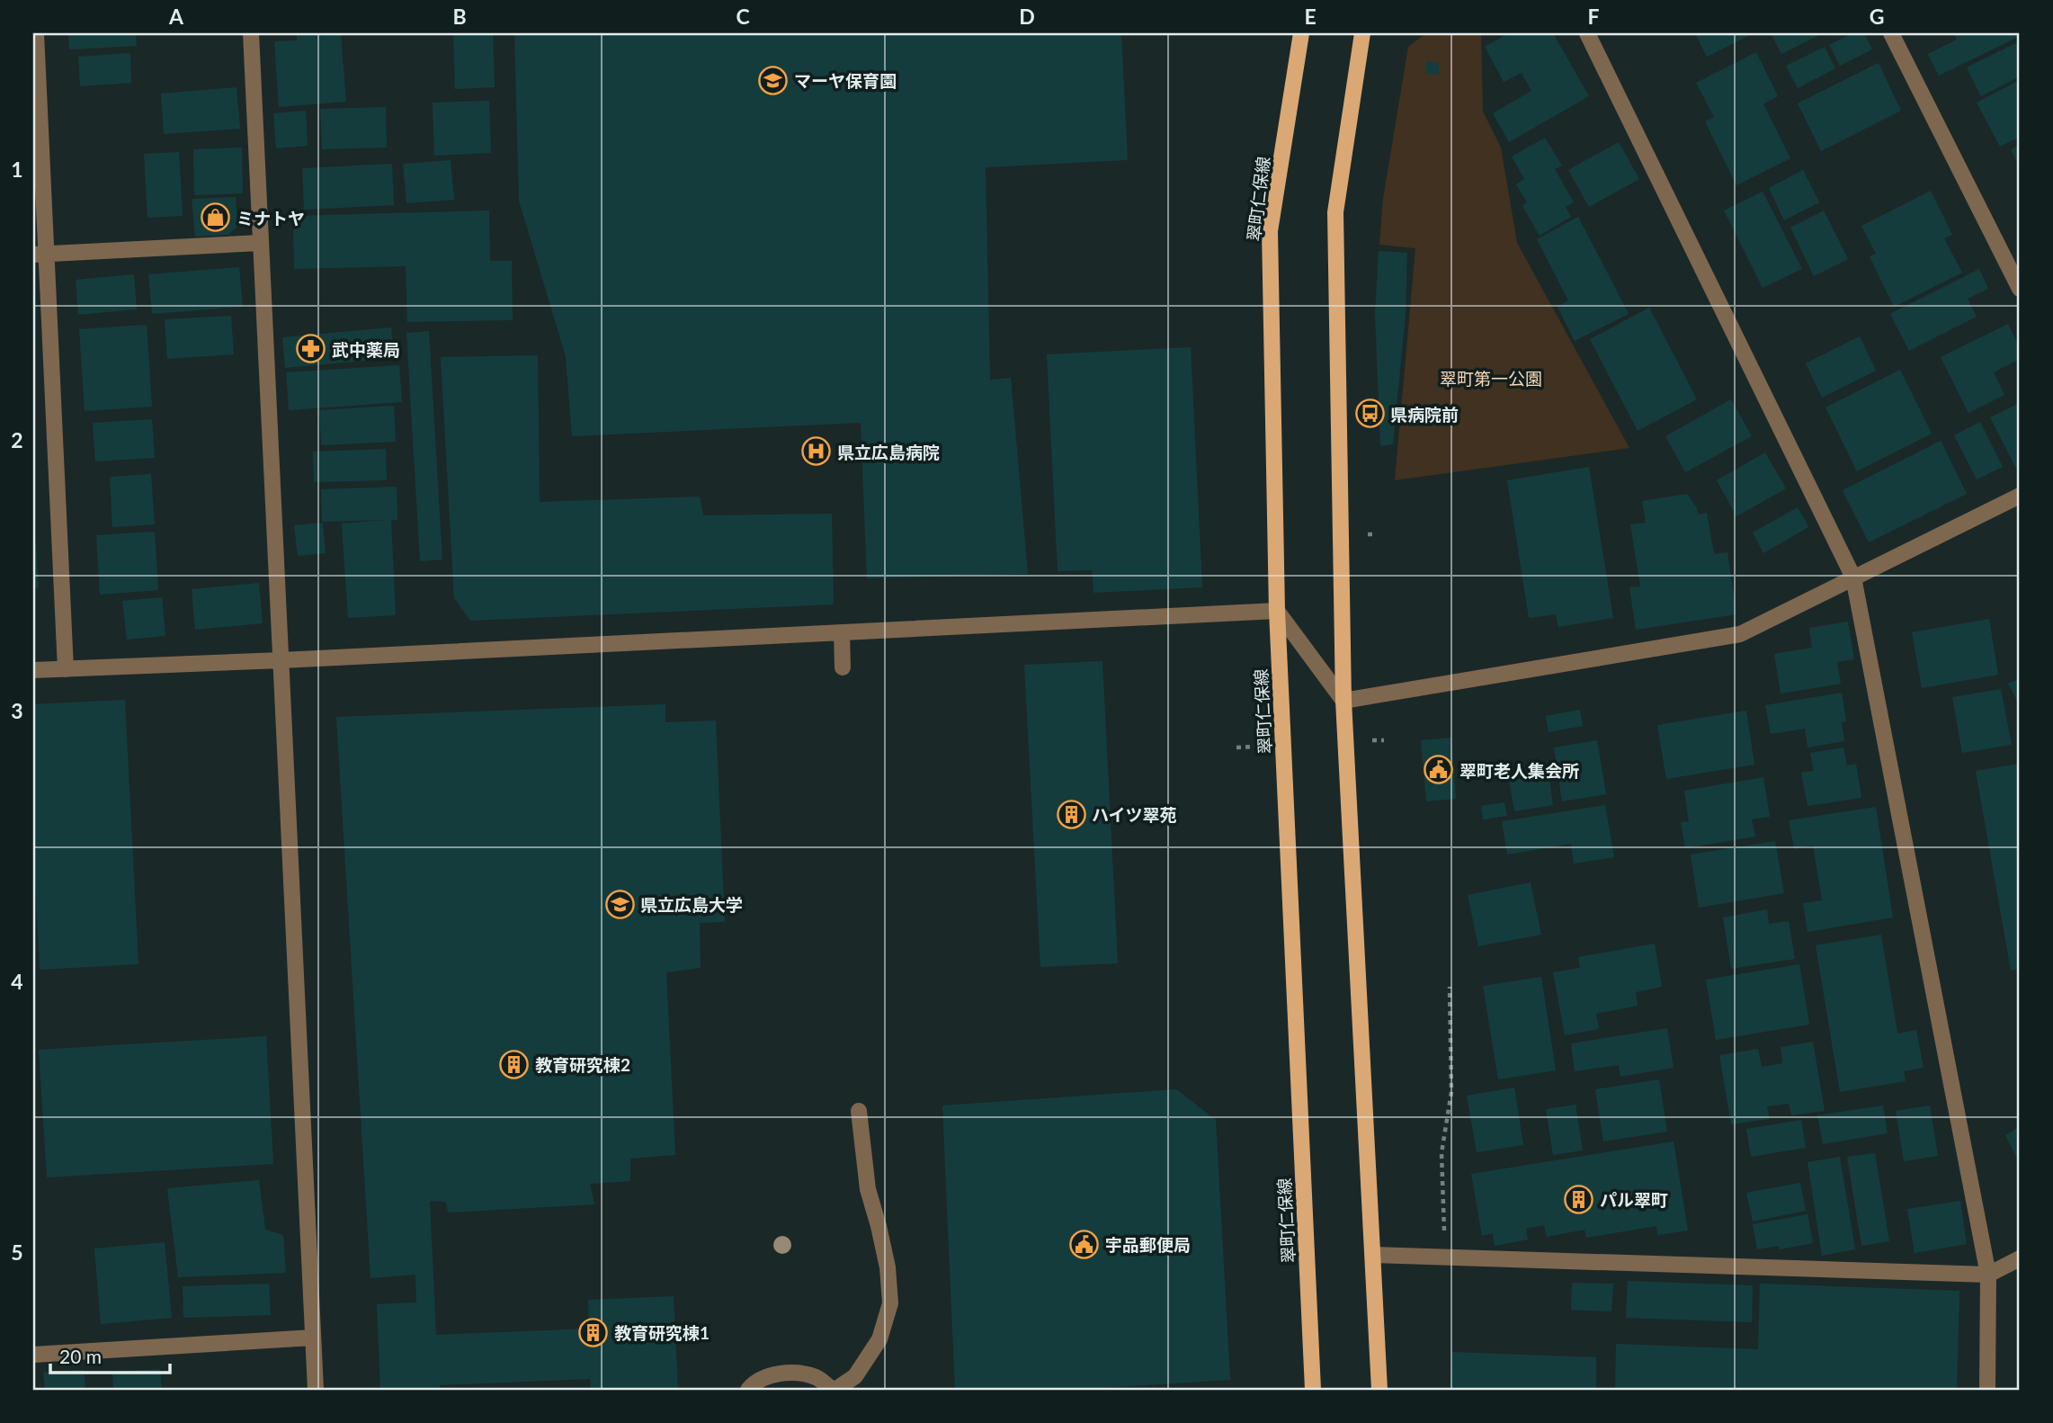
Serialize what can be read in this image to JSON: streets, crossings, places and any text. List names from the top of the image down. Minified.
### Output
{"streets":{"main road":["翠町仁保線"]},"parks":["翠町第一公園"],"places":{"school or university":["マーヤ保育園","県立広島大学"],"shop":["ミナトヤ"],"pharmacy":["武中薬局"],"bus stop":["県病院前"],"hospital":["県立広島病院"],"public building":["翠町老人集会所","宇品郵便局"],"building":["ハイツ翠苑","教育研究棟2","パル翠町","教育研究棟1"]},"scale_bar":"20 m","grid":{"columns":["A","B","C","D","E","F","G"],"rows":["1","2","3","4","5"]}}
